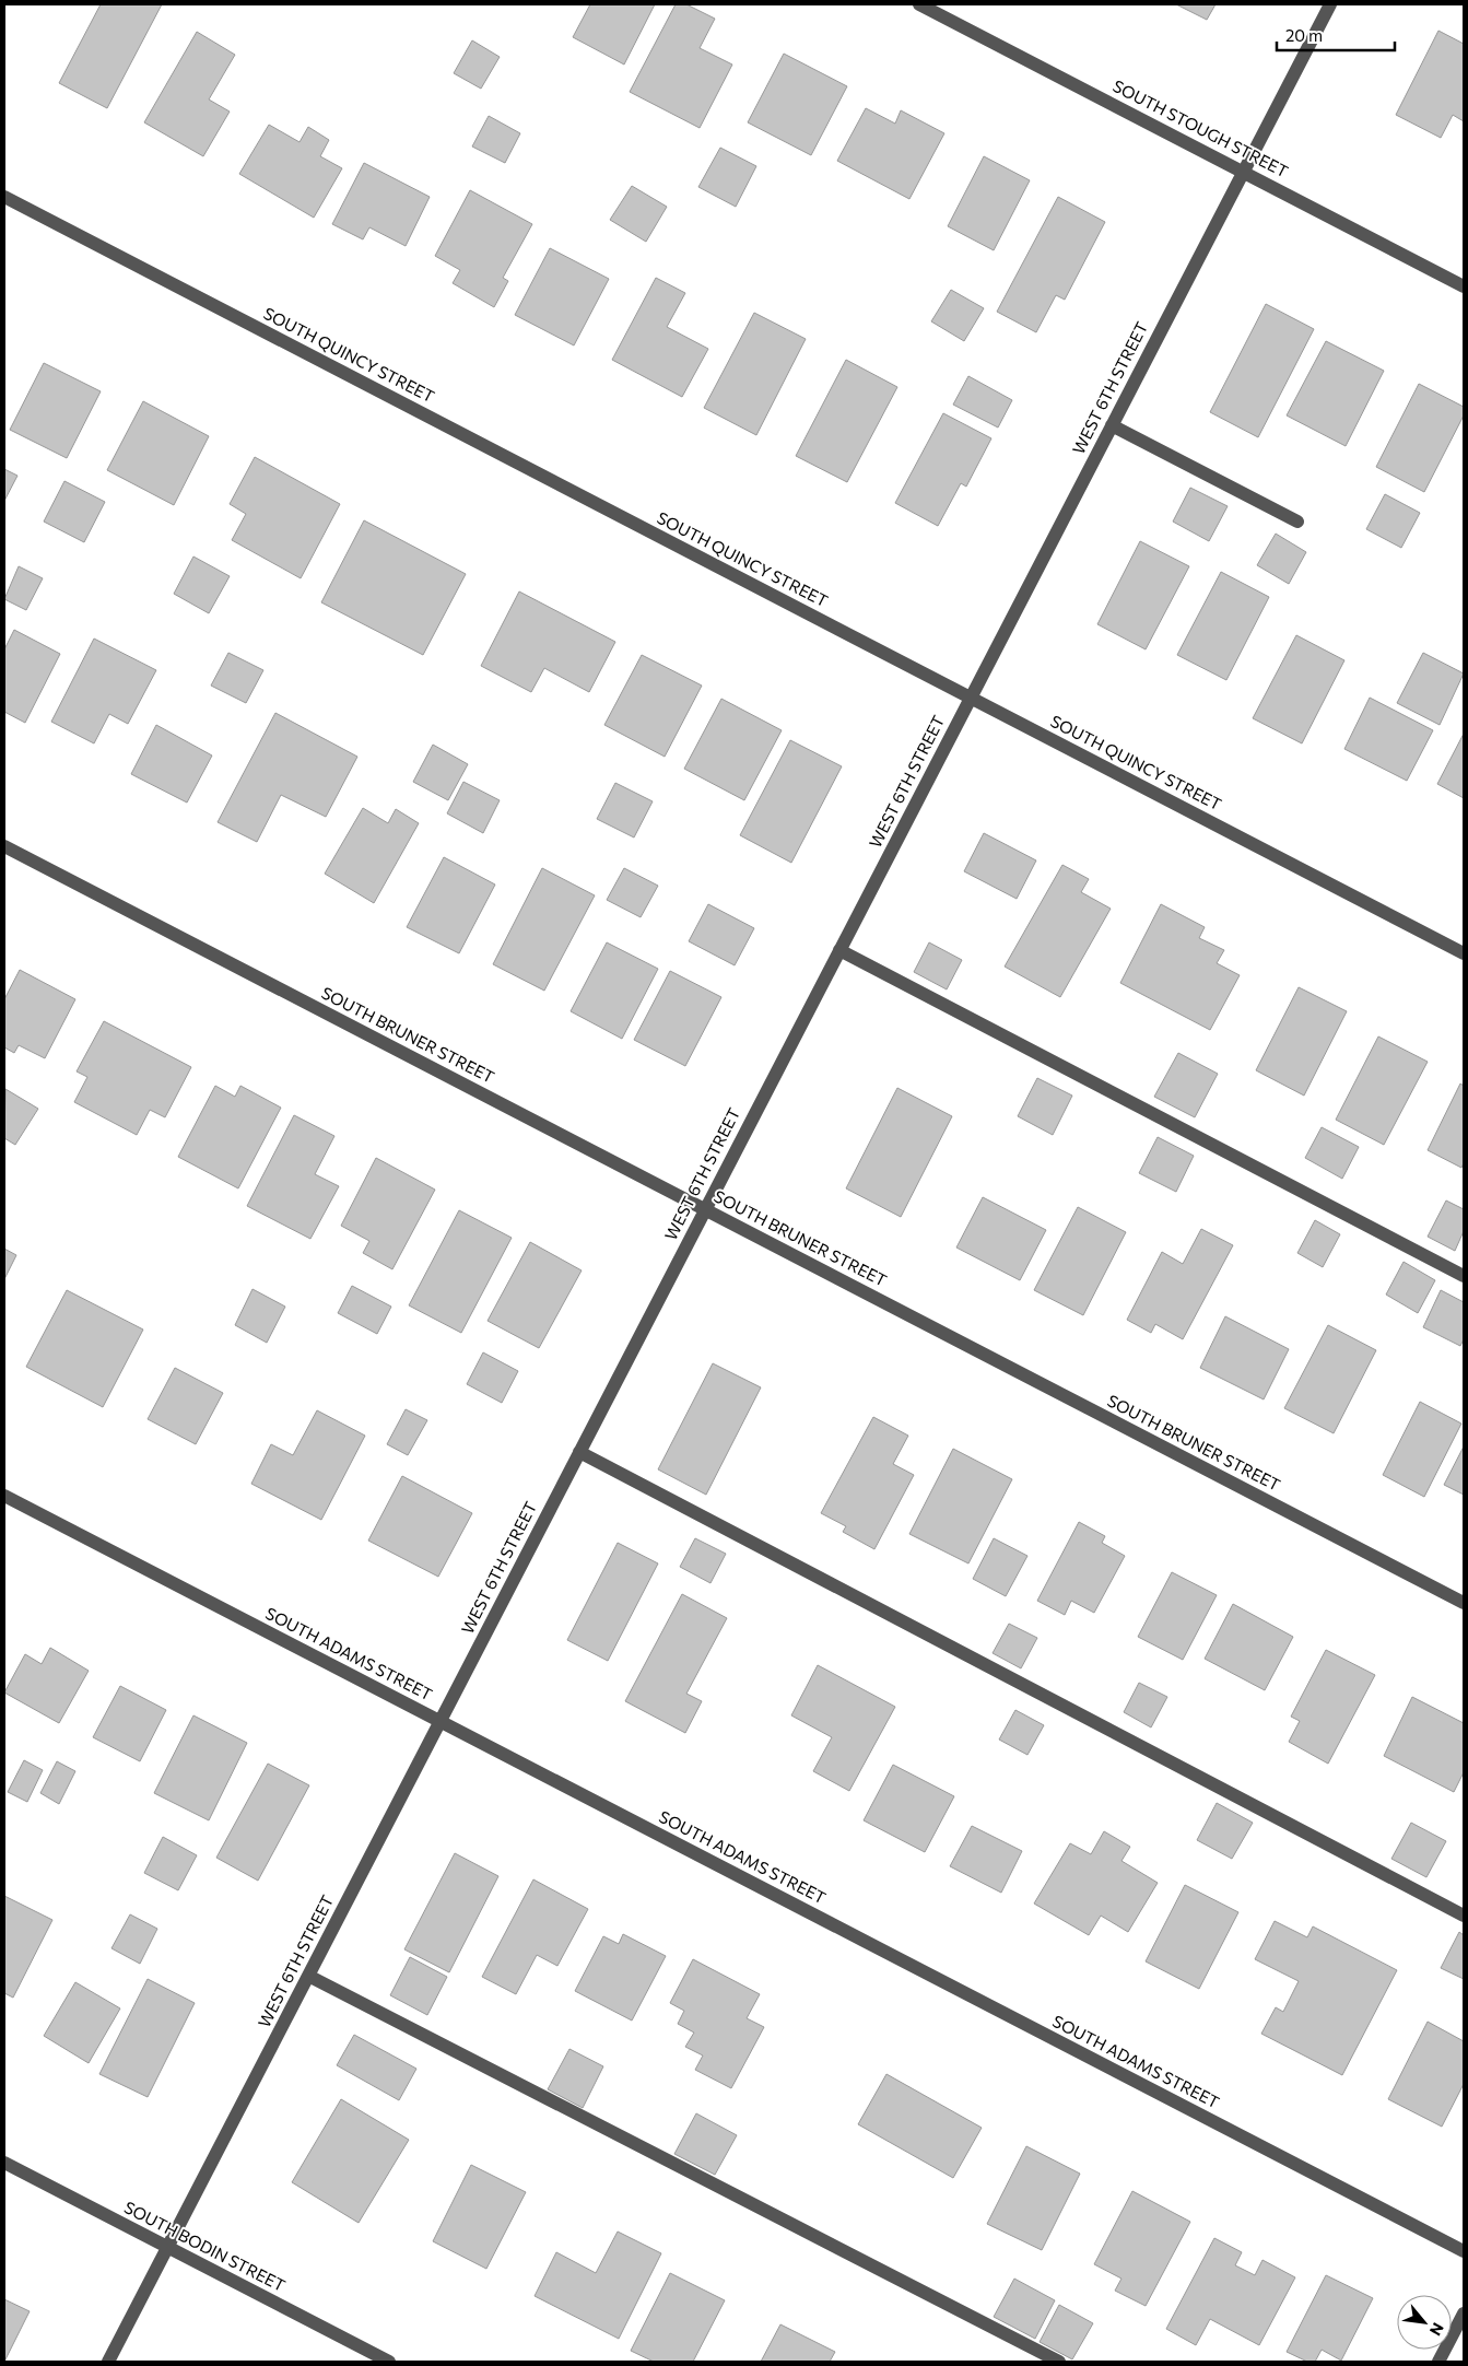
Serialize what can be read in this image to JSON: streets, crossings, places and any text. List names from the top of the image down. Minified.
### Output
{"streets":{"street":["SOUTH STOUGH STREET","SOUTH QUINCY STREET","WEST 6TH STREET","SOUTH BRUNER STREET","SOUTH ADAMS STREET","SOUTH BODIN STREET"]},"crossings":[["SOUTH STOUGH STREET","WEST 6TH STREET"],["SOUTH QUINCY STREET","WEST 6TH STREET"],["WEST 6TH STREET","SOUTH BRUNER STREET"],["WEST 6TH STREET","SOUTH ADAMS STREET"],["WEST 6TH STREET","SOUTH BODIN STREET"]],"scale_bar":"20 m","north":"bottom right"}
